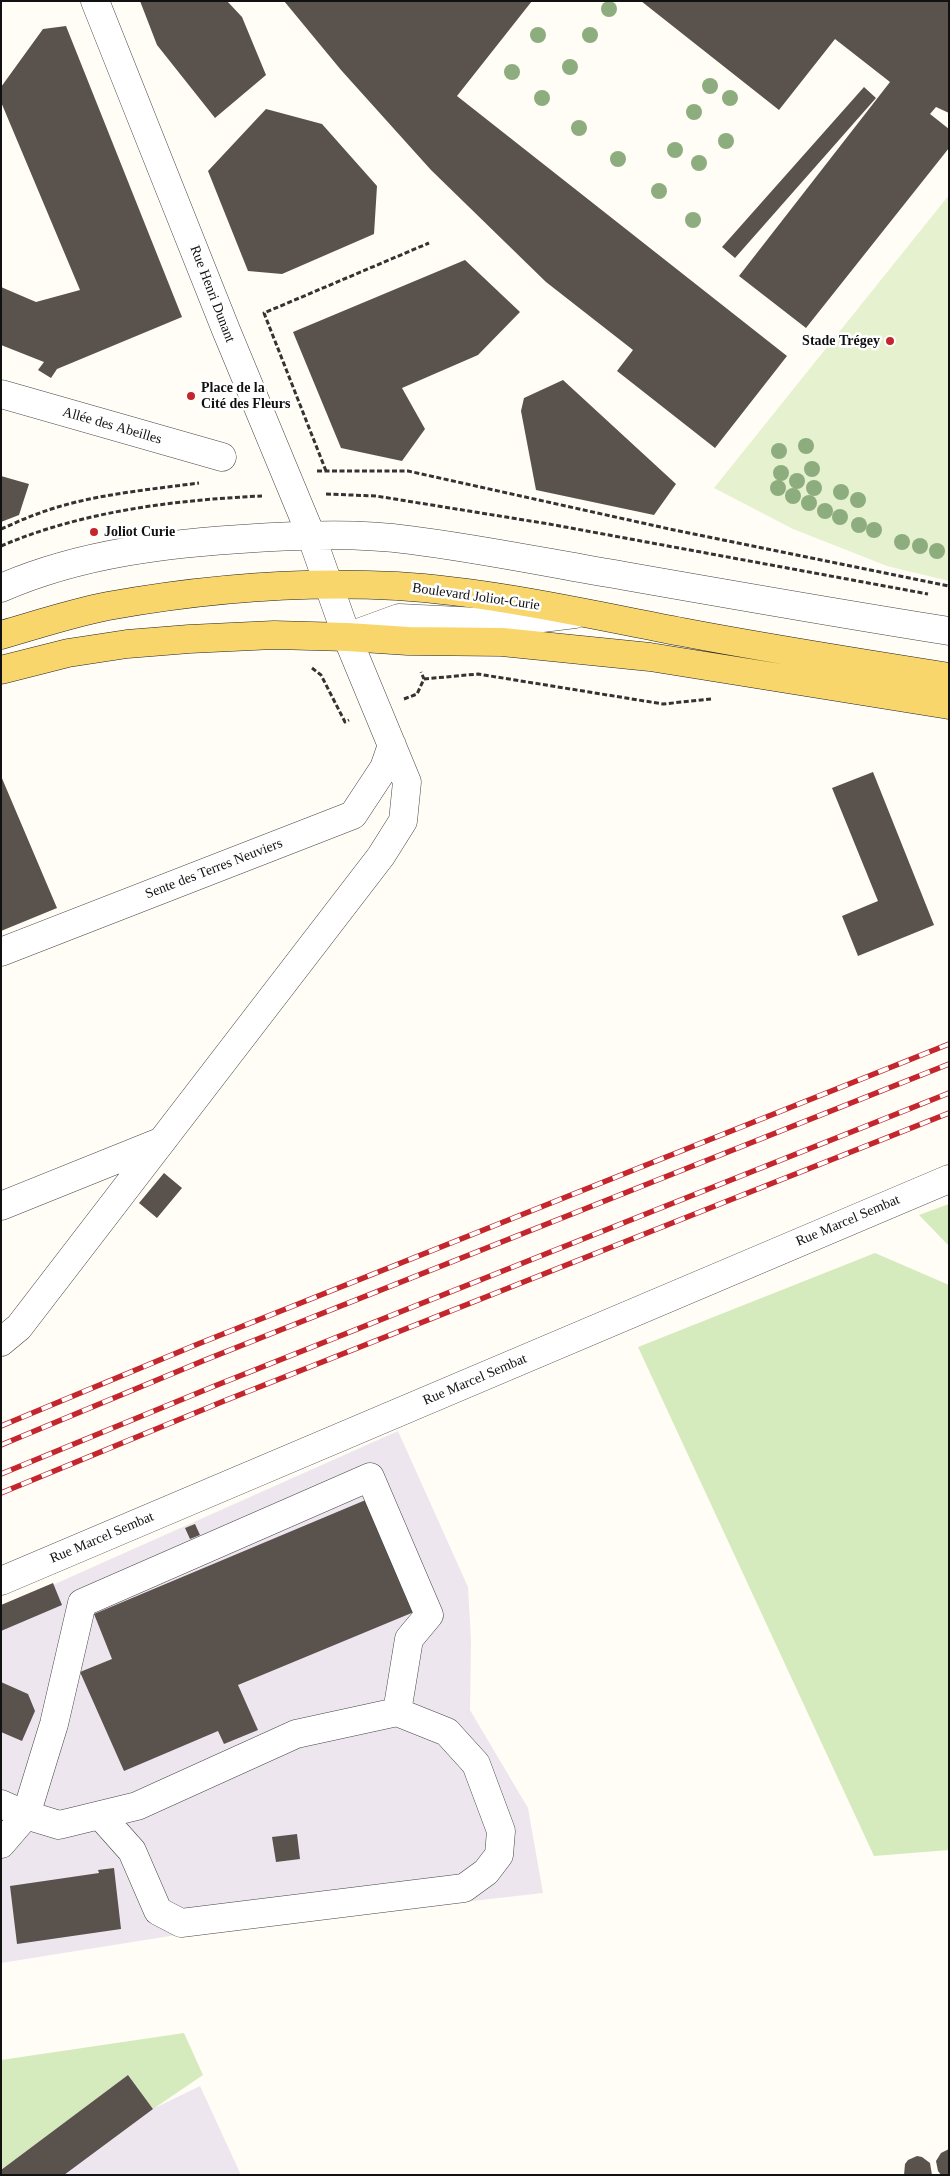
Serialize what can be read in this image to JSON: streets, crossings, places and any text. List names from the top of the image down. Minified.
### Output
{"streets":{"main road":["Boulevard Joliot-Curie"],"street":["Rue Henri Dunant","Allée des Abeilles","Sente des Terres Neuviers","Rue Marcel Sembat"]},"crossings":[["Rue Henri Dunant","Boulevard Joliot-Curie"],["Rue Henri Dunant","Sente des Terres Neuviers"]],"places":["Stade Trégey","Place de la Cité des Fleurs","Joliot Curie"]}
